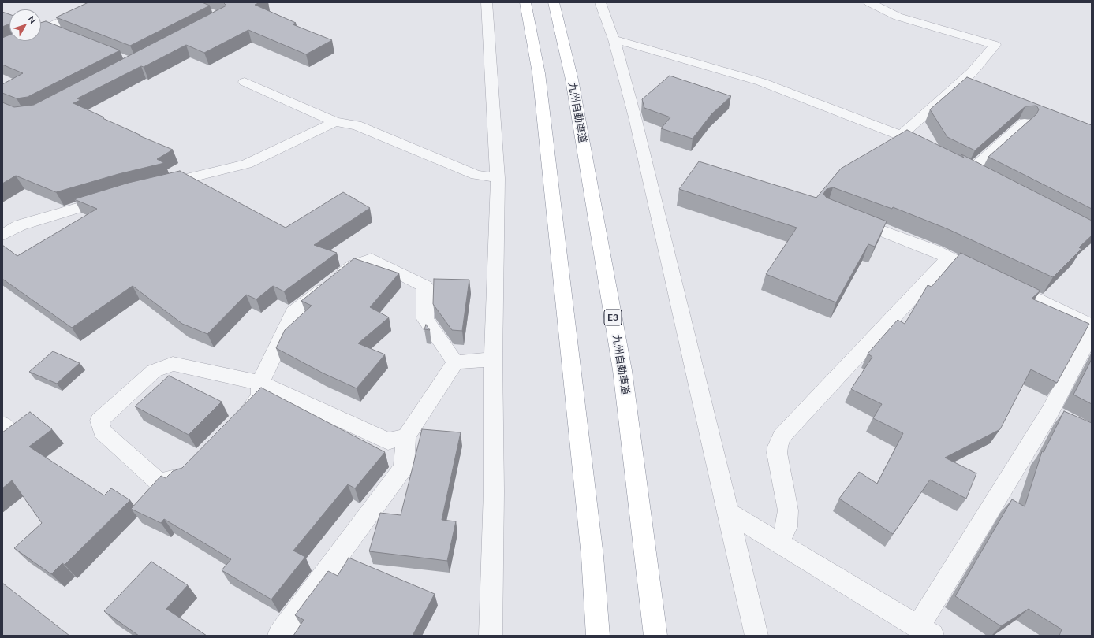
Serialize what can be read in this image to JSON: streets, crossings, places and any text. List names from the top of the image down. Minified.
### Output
{"streets":{"highway":["九州自動車道","E3"]},"north":"top right"}
